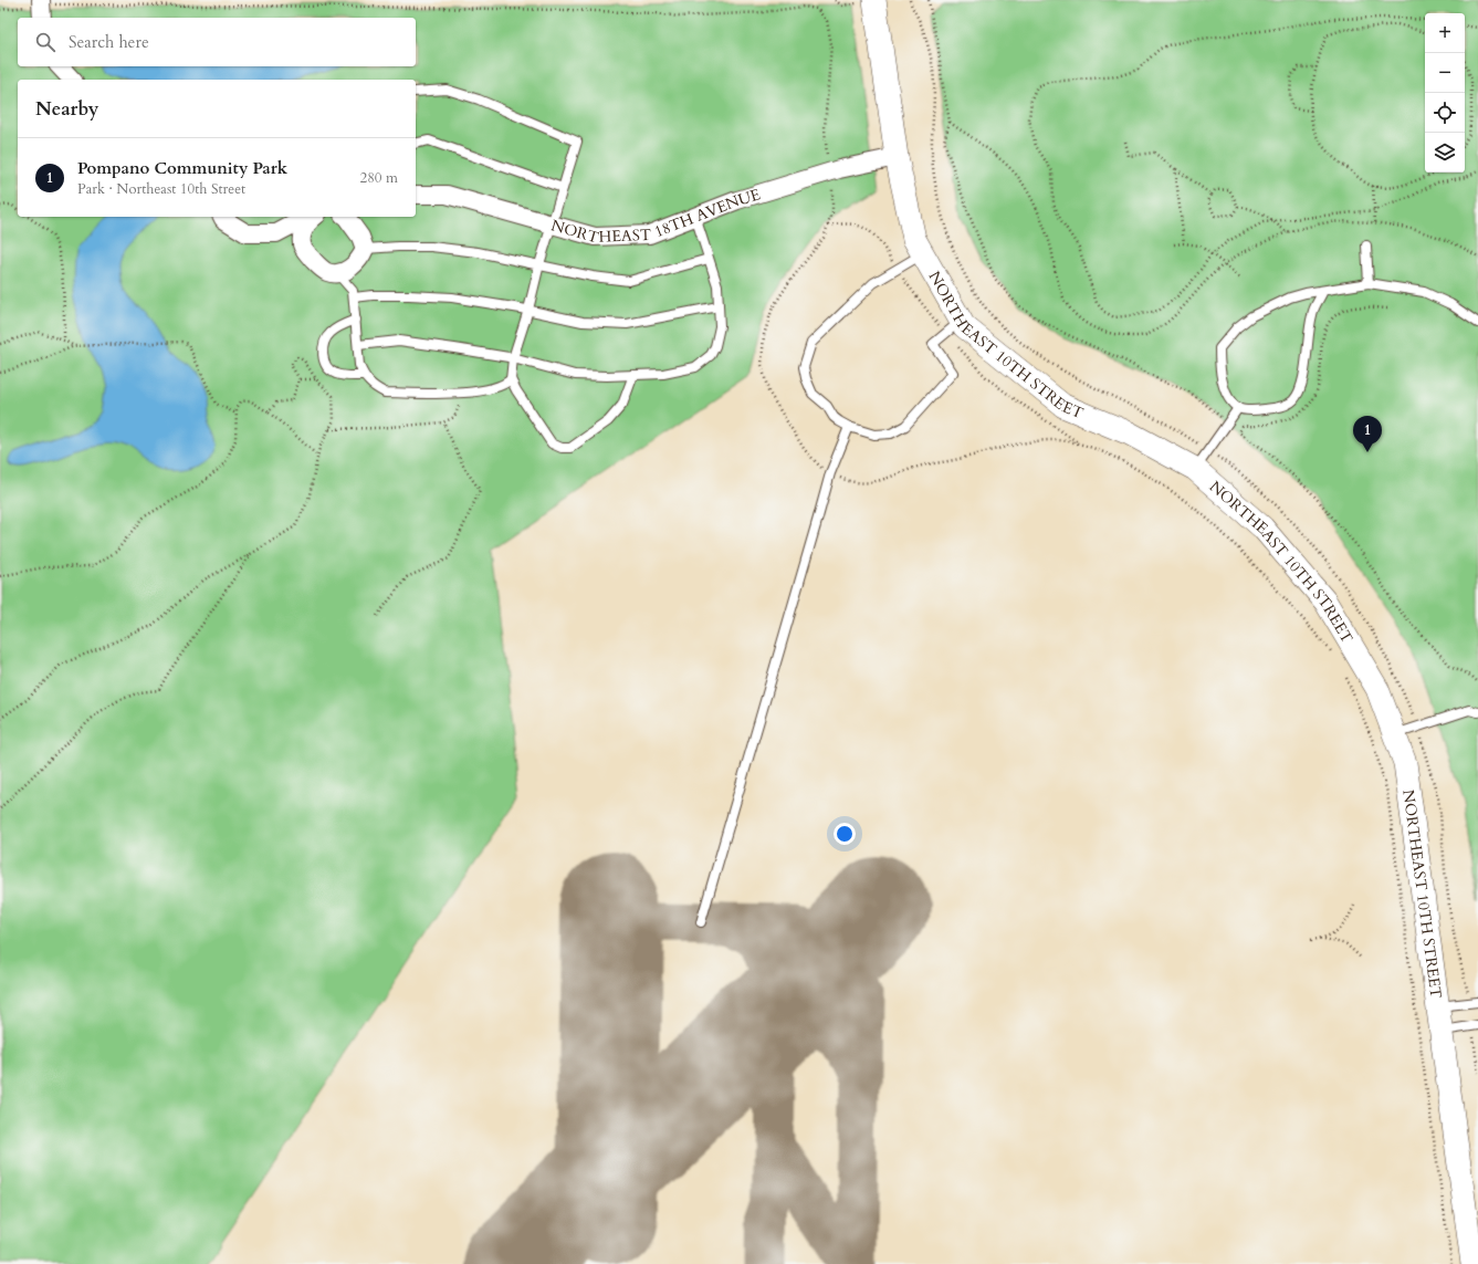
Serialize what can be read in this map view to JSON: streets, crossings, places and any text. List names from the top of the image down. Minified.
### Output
{"streets":{"street":["NORTHEAST 18TH AVENUE","NORTHEAST 10TH STREET"]},"crossings":[["NORTHEAST 18TH AVENUE","NORTHEAST 10TH STREET"]],"page":{"map_buttons":["+","−"],"search":"Search here","heading":"Nearby","list":[{"mark":"1","name":"Pompano Community Park","note":"Park · Northeast 10th Street","value":"280 m"}],"pins":"1"}}
